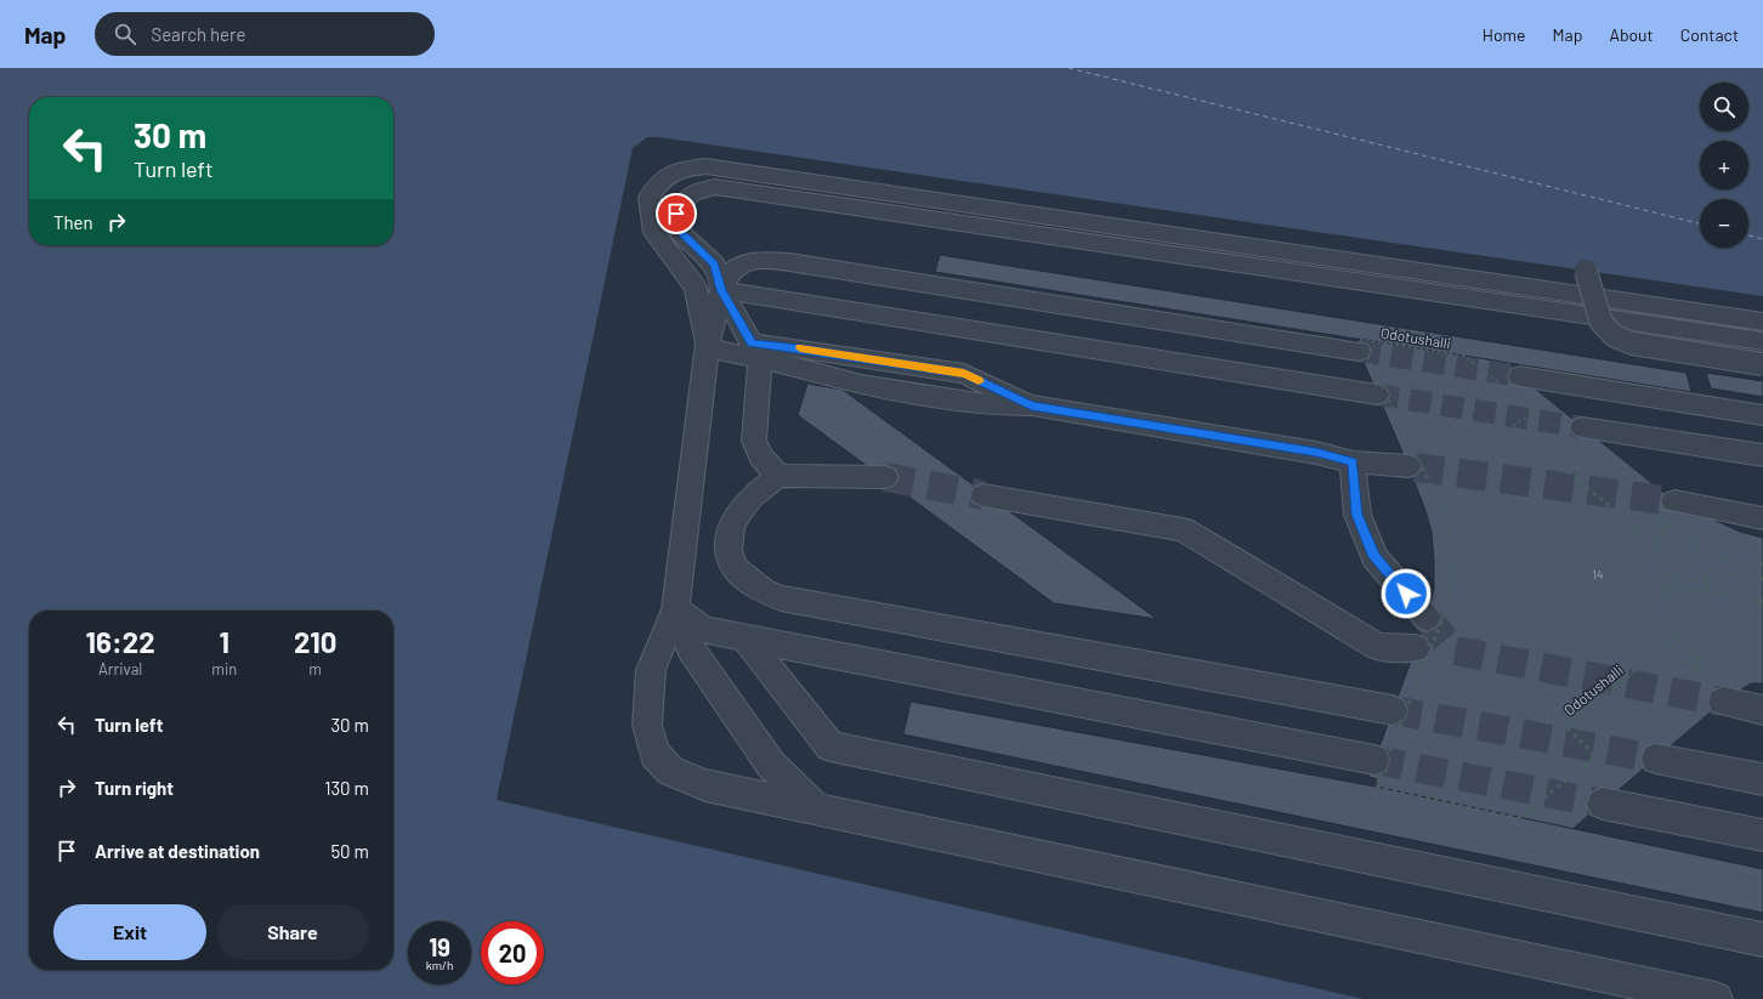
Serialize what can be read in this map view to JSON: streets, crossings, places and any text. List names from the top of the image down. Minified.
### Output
{"streets":{"path":["Odotushalli"]},"house_numbers":["14"],"page":{"header":"Map","search":"Search here","nav":["Home","Map","About","Contact"],"map_buttons":["+","−"],"turn":["30 m","Turn left"],"then":"Then","eta":["16:22","Arrival","1","min","210","m"],"list":[{"name":"Turn left","value":"30 m"},{"name":"Turn right","value":"130 m"},{"name":"Arrive at destination","value":"50 m"}],"buttons":["Exit","Share"],"speed":"19 km/h","limit":"20"}}
